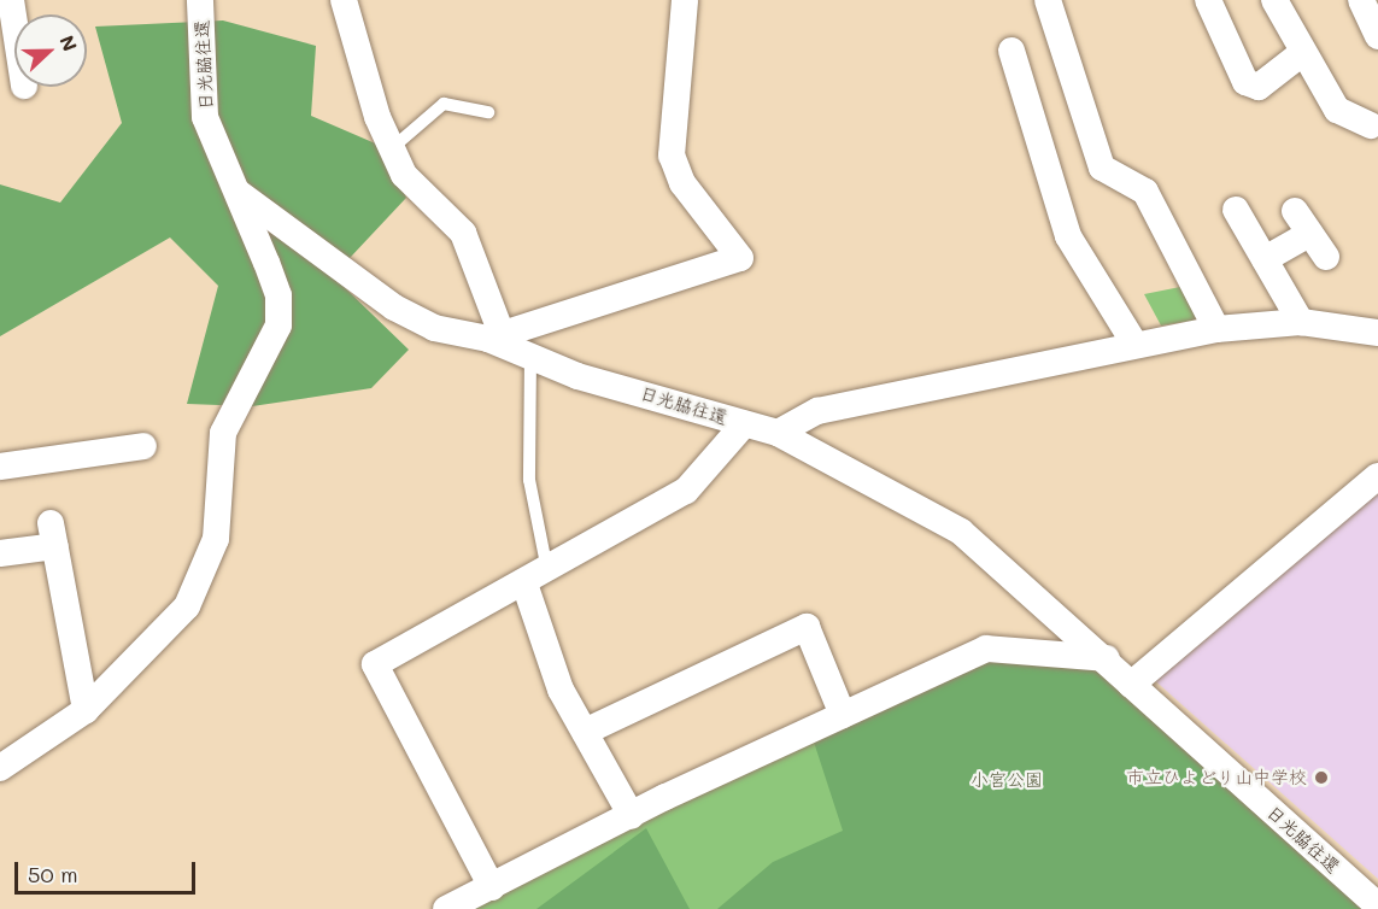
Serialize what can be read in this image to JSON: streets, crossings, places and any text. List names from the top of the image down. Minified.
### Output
{"streets":{"street":["日光脇往還"]},"parks":["小宮公園"],"places":["市立ひよどり山中学校"],"scale_bar":"50 m","north":"right"}
